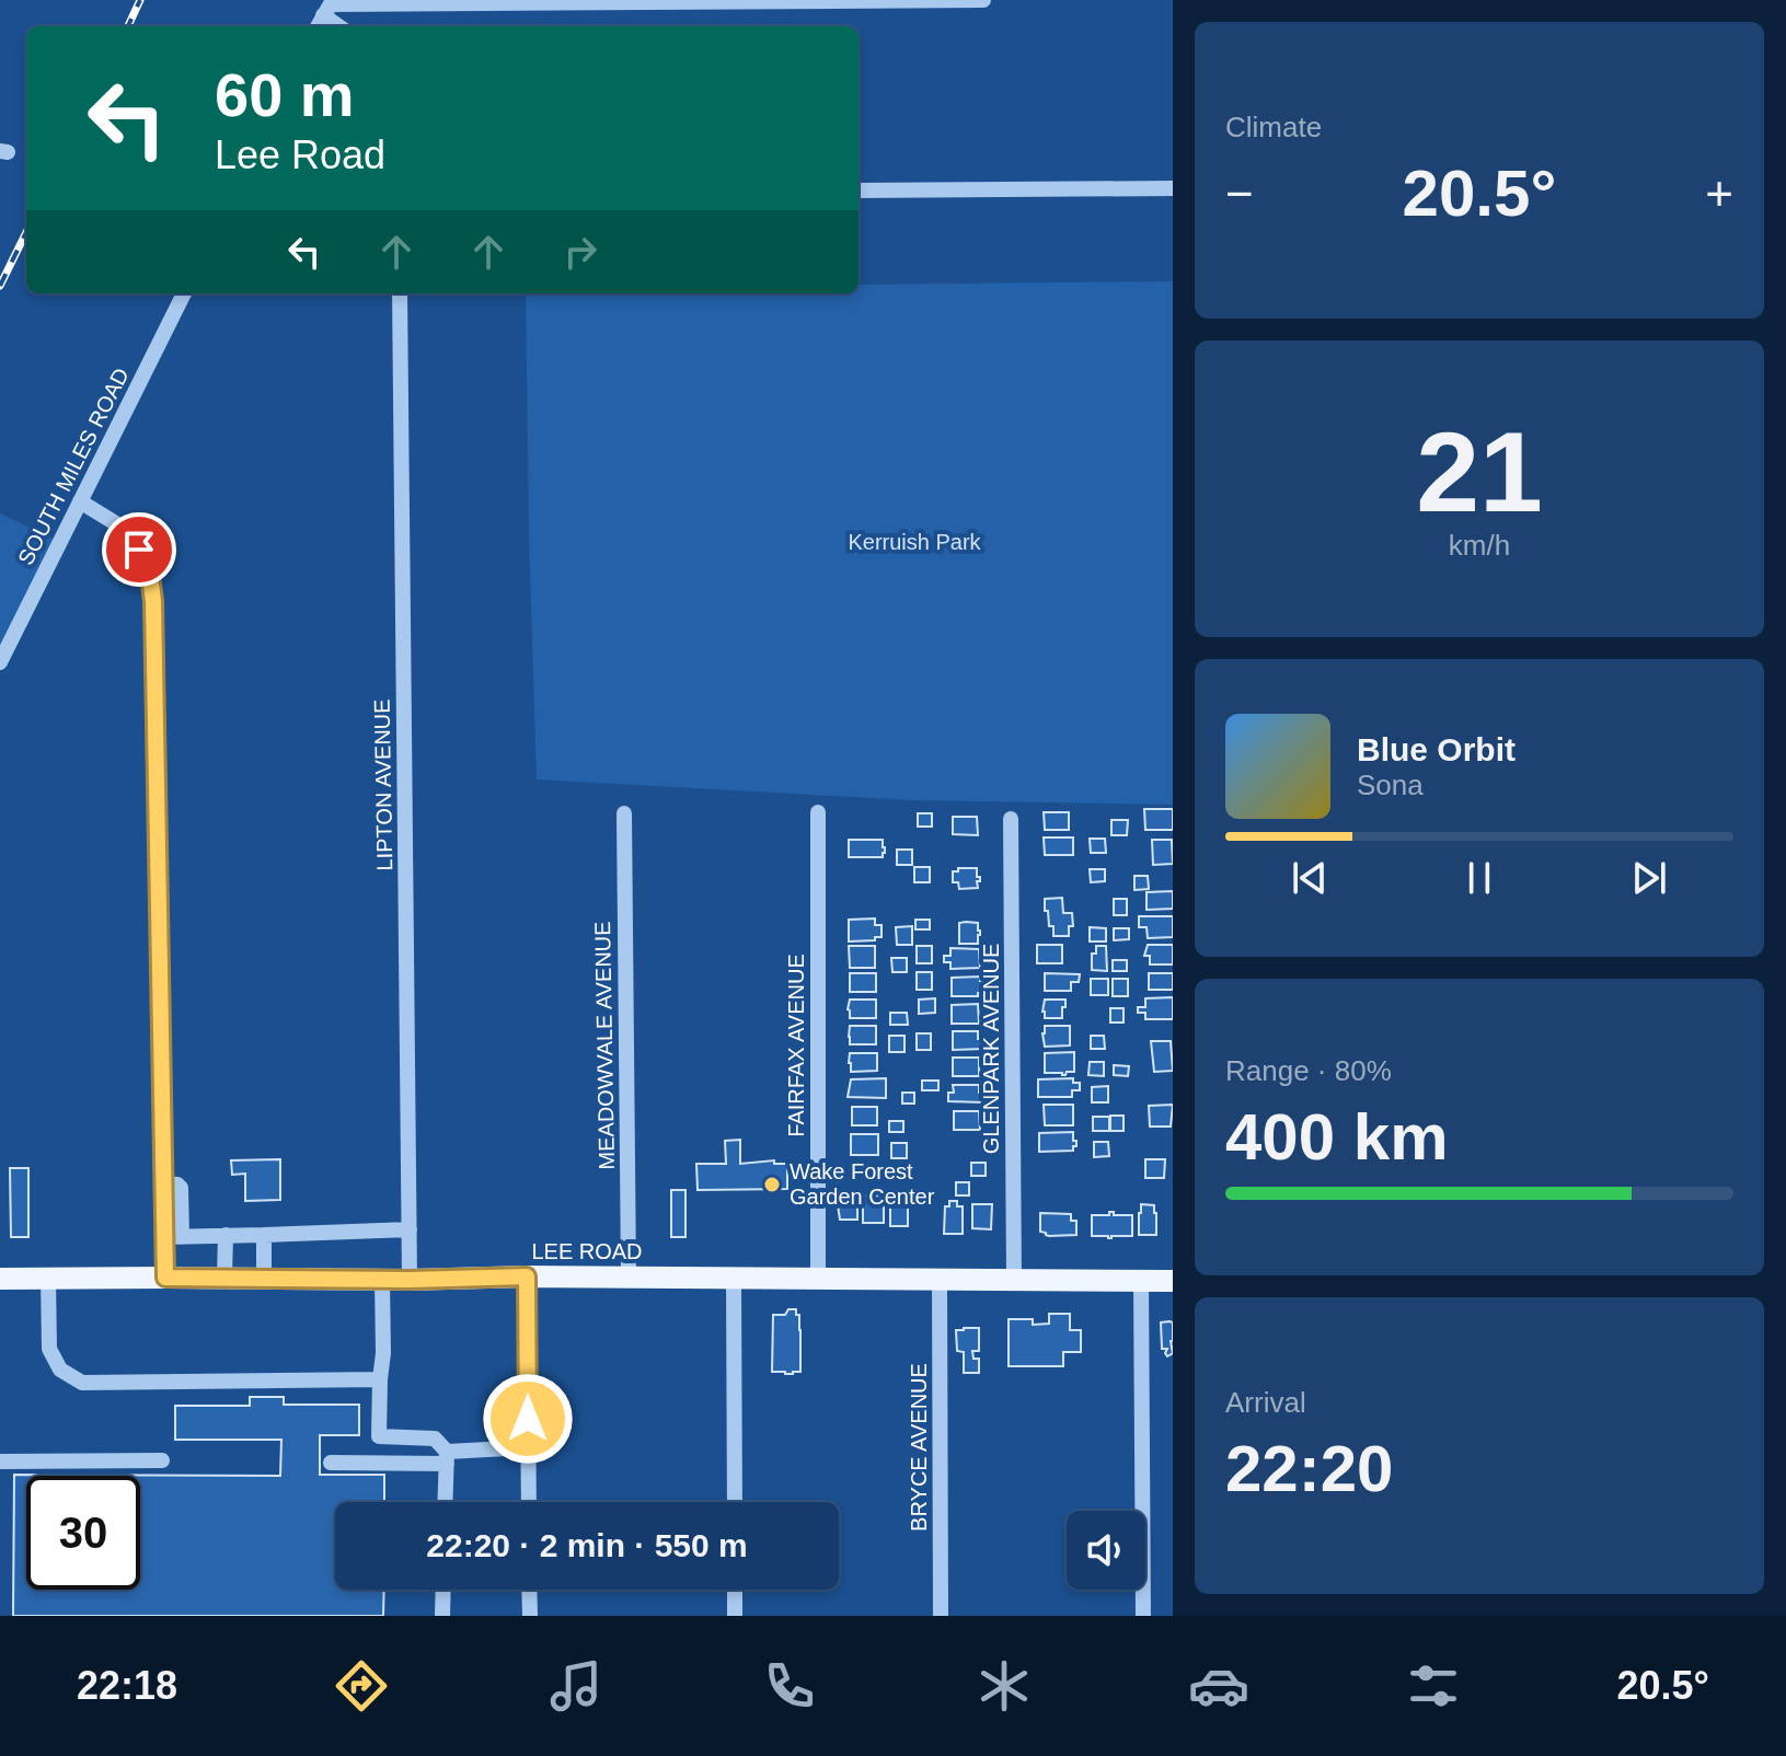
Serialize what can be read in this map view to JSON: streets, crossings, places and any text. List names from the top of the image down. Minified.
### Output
{"streets":{"main road":["LEE ROAD"],"street":["SOUTH MILES ROAD","LIPTON AVENUE","MEADOWVALE AVENUE","FAIRFAX AVENUE","GLENPARK AVENUE","BRYCE AVENUE"]},"crossings":[["LIPTON AVENUE","LEE ROAD"],["MEADOWVALE AVENUE","LEE ROAD"],["FAIRFAX AVENUE","LEE ROAD"],["GLENPARK AVENUE","LEE ROAD"],["LEE ROAD","BRYCE AVENUE"]],"parks":["Kerruish Park"],"places":["Wake Forest Garden Center"],"page":{"tile":["Climate",["21","km/h"],["Range · 80%","400 km"],["Arrival","22:20"]],"turn":["60 m","Lee Road"],"heat":["−","20.5°","+"],"song":["Blue Orbit","Sona"],"limit":"30","trip":"22:20 · 2 min · 550 m","tabs":["22:18","20.5°"]}}
